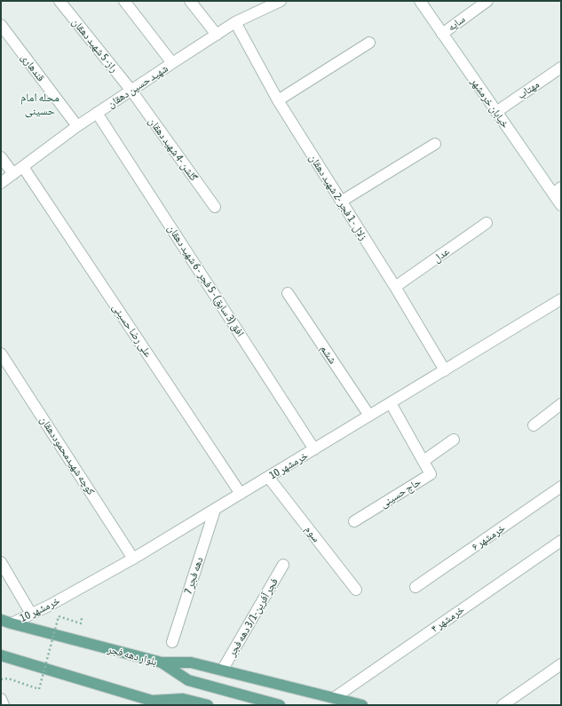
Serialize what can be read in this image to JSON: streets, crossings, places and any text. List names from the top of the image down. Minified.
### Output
{"streets":{"main road":["بلوار دهه فجر"],"street":["سایه","راز- 5 شهید دهقان","قندهاری","شهید حسین دهقان","مهتاب","خیابان خرمشهر","گلشن -4 شهید دهقان","زلال - 1 فجر -2 شهید دهقان","عدل","افق (3 سابق) - 5 فجر - 6 شهید دهقان","علی رضا حسینی","ششم","کوچه شهیدمحموددهقان","خرمشهر 10","حاج حسینی","سوم","خرمشهر ۶","دهه فجر 7","فجر آفرین-3/1 دهه فجر","خرمشهر ۴"]},"crossings":[["سایه","خیابان خرمشهر"],["راز- 5 شهید دهقان","شهید حسین دهقان"],["راز- 5 شهید دهقان","گلشن -4 شهید دهقان"],["قندهاری","شهید حسین دهقان"],["شهید حسین دهقان","گلشن -4 شهید دهقان"],["شهید حسین دهقان","زلال - 1 فجر -2 شهید دهقان"],["شهید حسین دهقان","افق (3 سابق) - 5 فجر - 6 شهید دهقان"],["شهید حسین دهقان","علی رضا حسینی"],["مهتاب","خیابان خرمشهر"],["زلال - 1 فجر -2 شهید دهقان","عدل"],["زلال - 1 فجر -2 شهید دهقان","خرمشهر 10"],["افق (3 سابق) - 5 فجر - 6 شهید دهقان","خرمشهر 10"],["علی رضا حسینی","خرمشهر 10"],["ششم","خرمشهر 10"],["کوچه شهیدمحموددهقان","خرمشهر 10"],["خرمشهر 10","حاج حسینی"],["خرمشهر 10","سوم"],["خرمشهر 10","دهه فجر 7"],["خرمشهر 10","بلوار دهه فجر"]],"districts":["محله امام حسینی"]}
